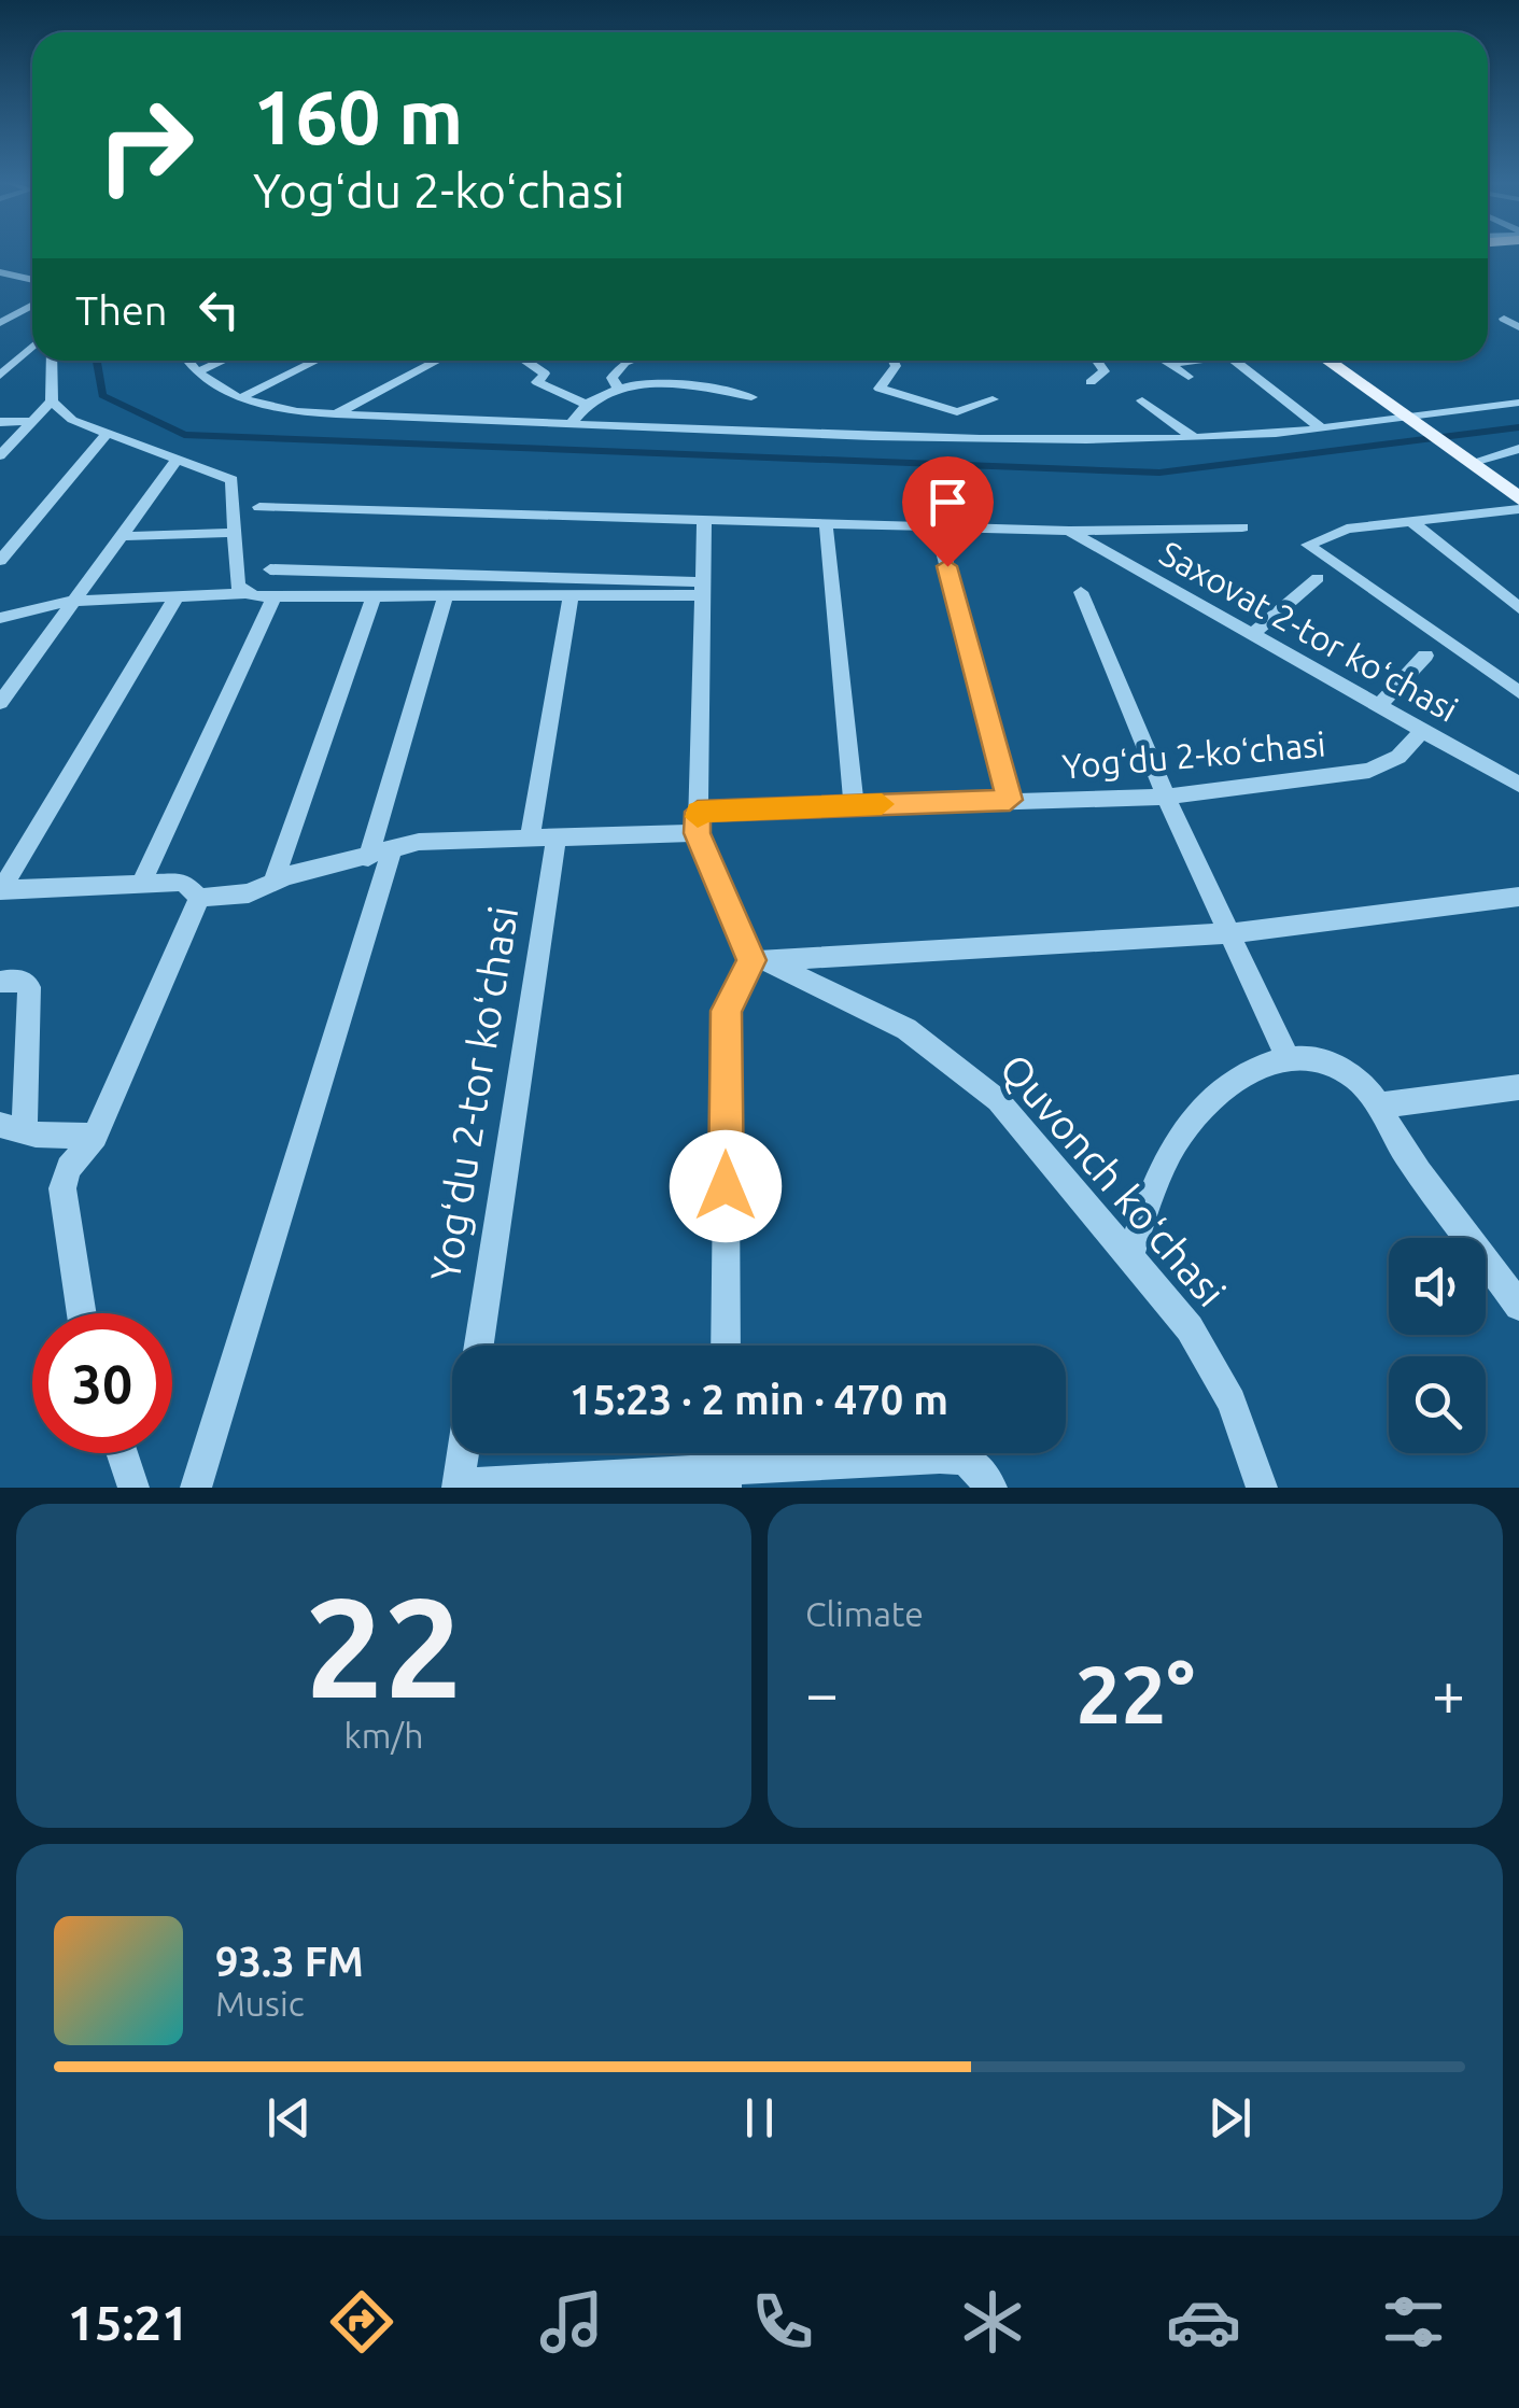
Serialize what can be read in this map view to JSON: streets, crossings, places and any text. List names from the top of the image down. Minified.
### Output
{"streets":{"street":["Saxovat 2-tor koʻchasi","Yogʻdu 2-koʻchasi","Yogʻdu 2-tor koʻchasi","Quvonch koʻchasi"]},"crossings":[["Saxovat 2-tor koʻchasi","Yogʻdu 2-koʻchasi"],["Yogʻdu 2-koʻchasi","Yogʻdu 2-tor koʻchasi"]],"page":{"turn":["160 m","Yogʻdu 2-koʻchasi"],"then":"Then","limit":"30","trip":"15:23 · 2 min · 470 m","tile":[["22","km/h"],"Climate"],"heat":["−","22°","+"],"song":["93.3 FM","Music"],"tabs":"15:21"}}
